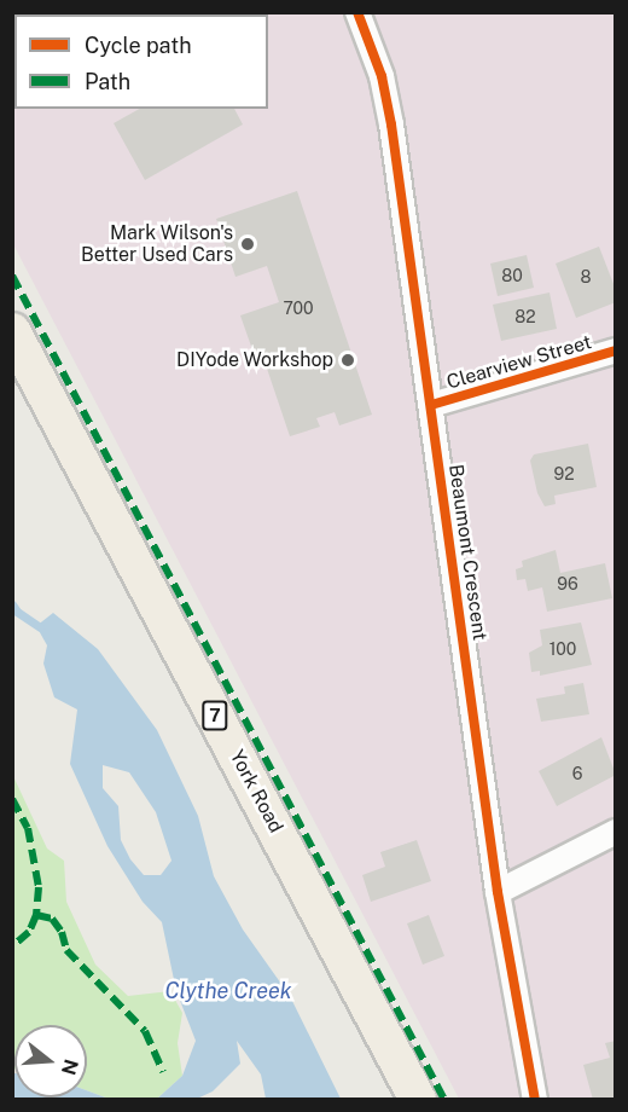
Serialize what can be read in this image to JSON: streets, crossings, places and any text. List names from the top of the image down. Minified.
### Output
{"streets":{"main road":["7","York Road"],"street":["Clearview Street","Beaumont Crescent"]},"crossings":[["Clearview Street","Beaumont Crescent"]],"water":["Clythe Creek"],"places":["Mark Wilson's Better Used Cars","DIYode Workshop"],"house_numbers":["80","8","700","82","92","96","100","6"],"legend":["Cycle path","Path"],"north":"right"}
